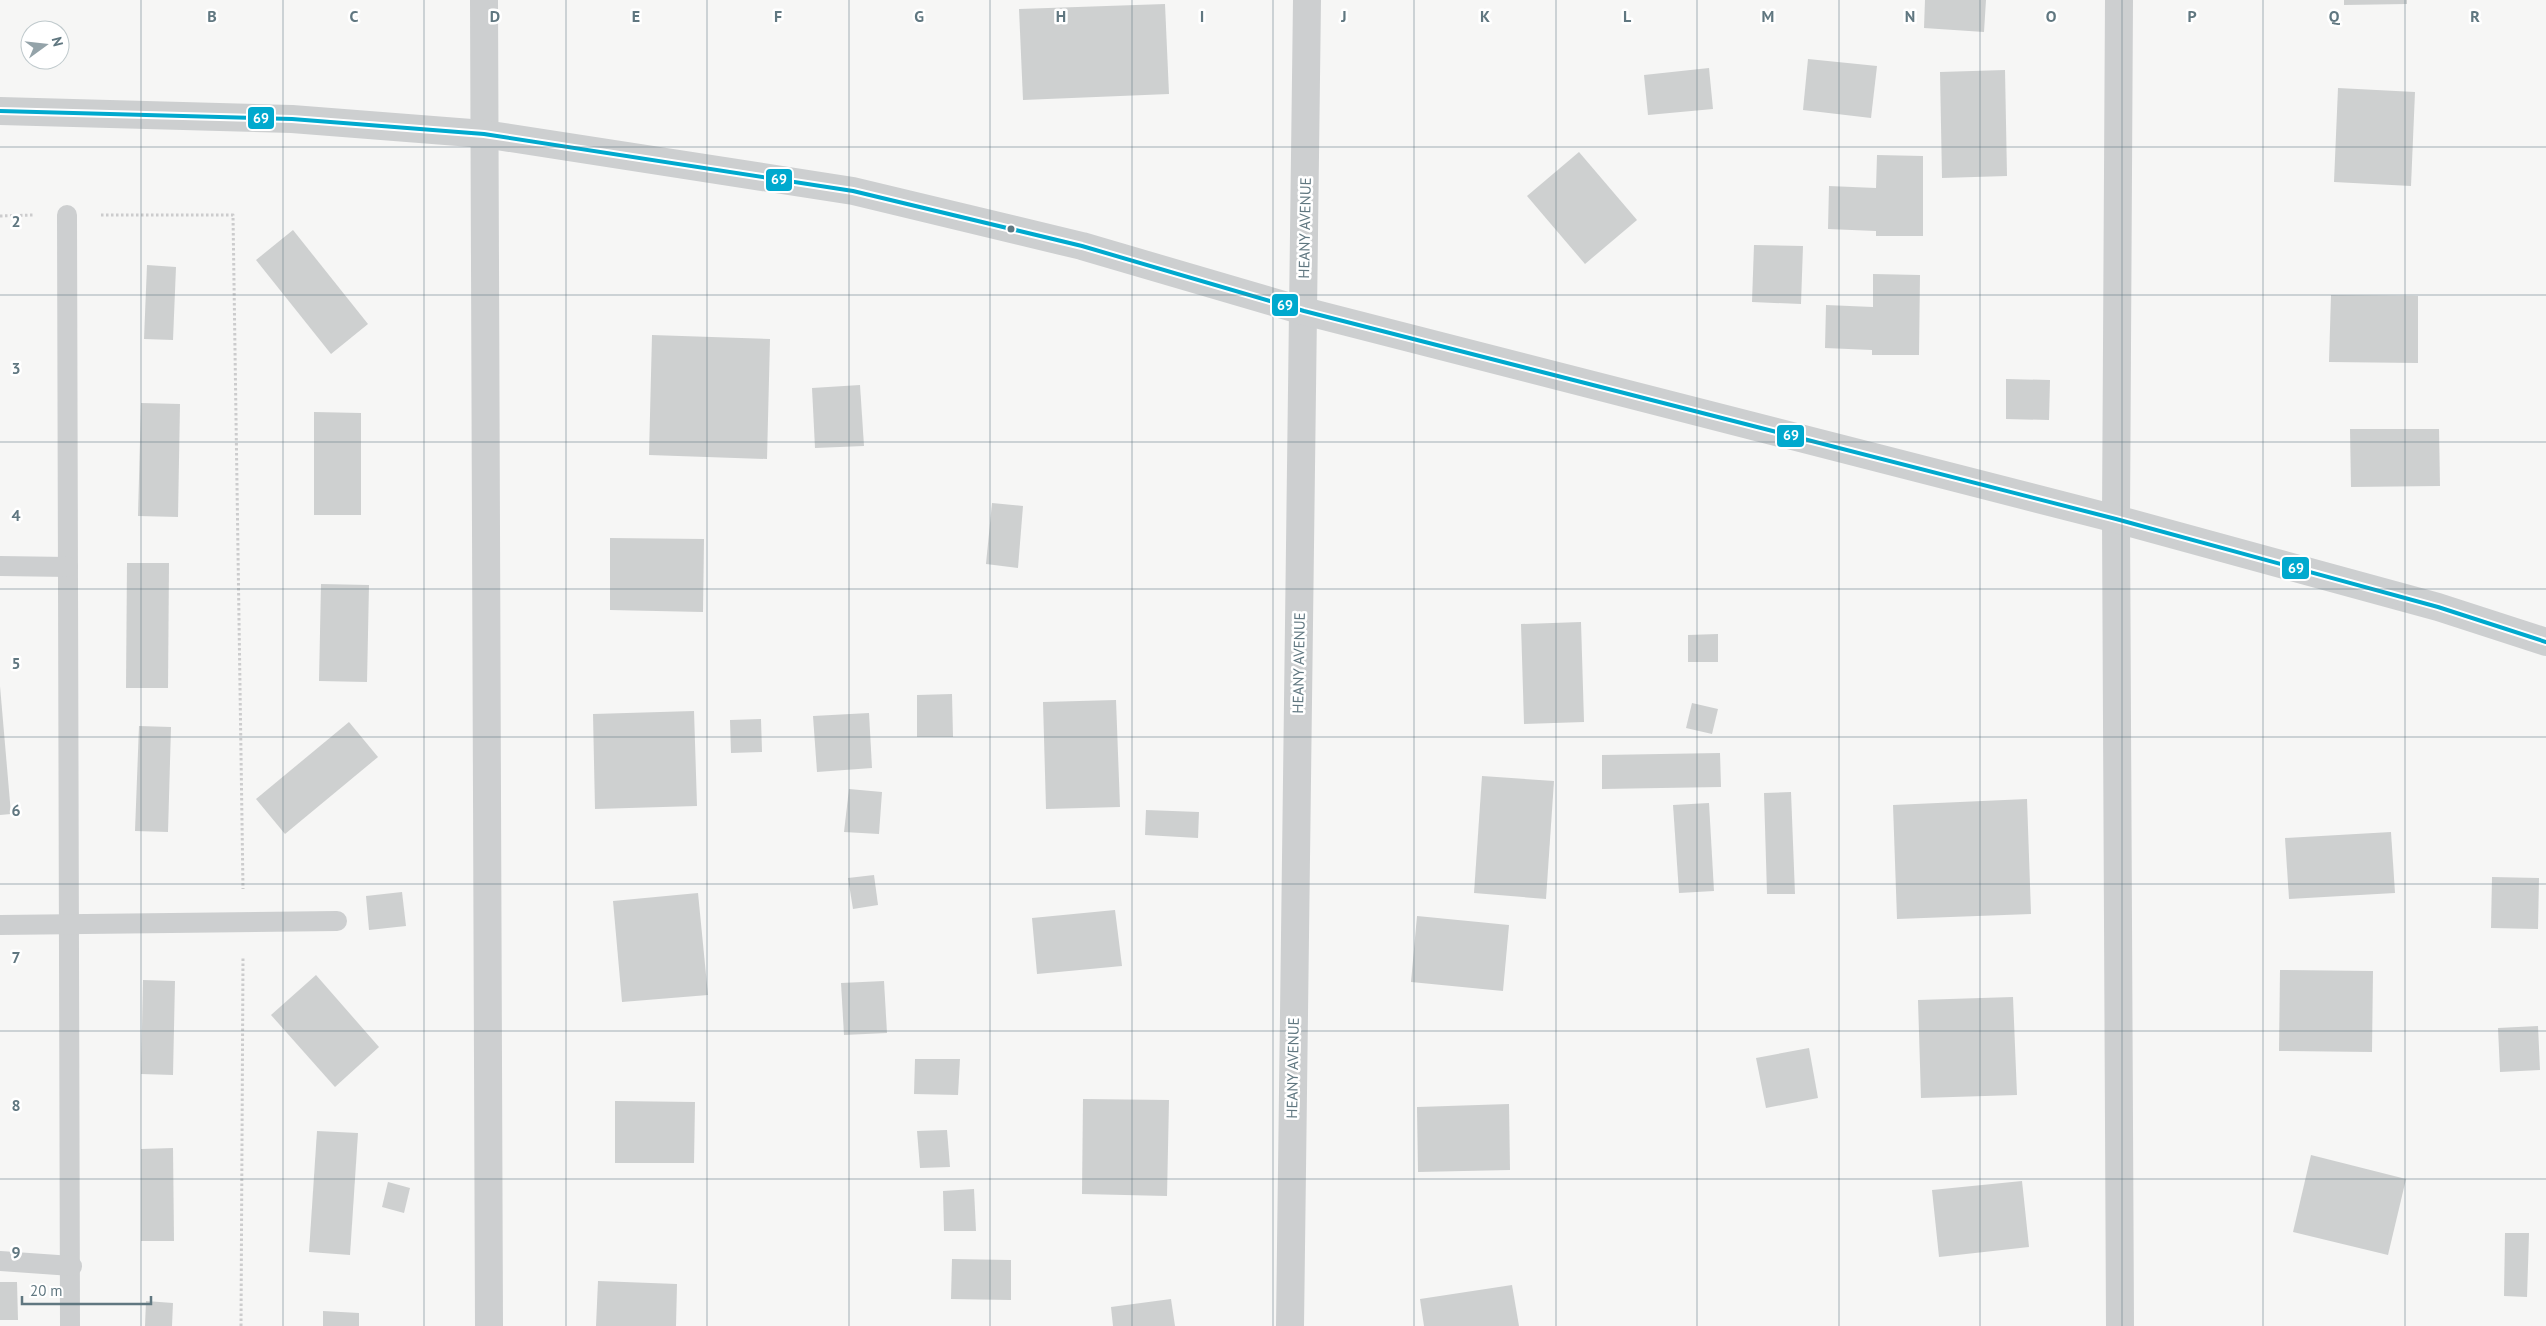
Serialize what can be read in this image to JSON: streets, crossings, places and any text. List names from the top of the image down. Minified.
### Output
{"streets":{"street":["HEANY AVENUE"]},"lines":["transit line 69"],"scale_bar":"20 m","north":"right","grid":{"columns":["B","C","D","E","F","G","H","I","J","K","L","M","N","O","P","Q","R"],"rows":["2","3","4","5","6","7","8","9"]}}
